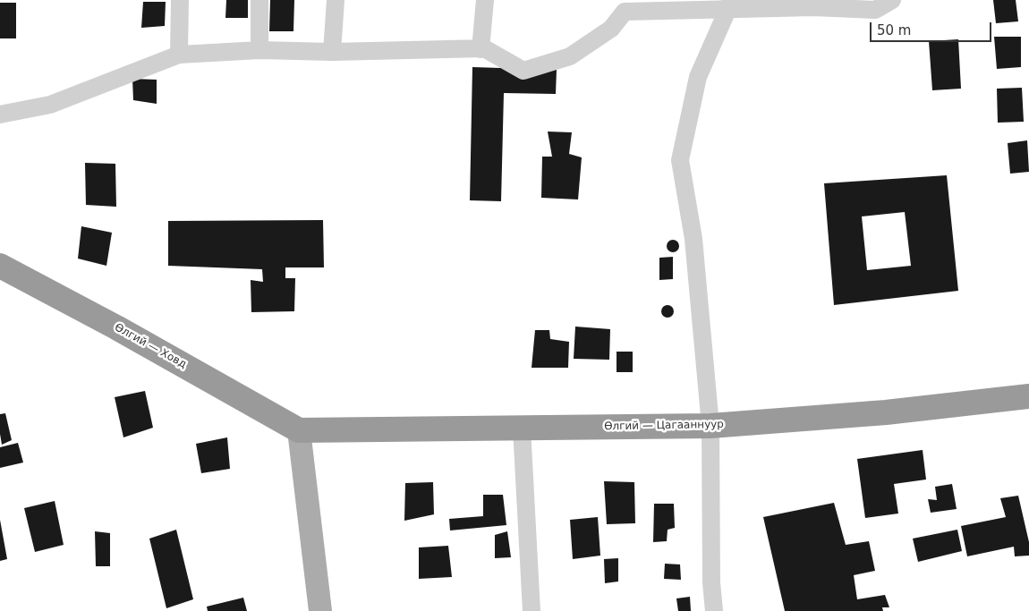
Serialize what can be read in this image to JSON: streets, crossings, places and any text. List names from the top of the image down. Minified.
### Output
{"streets":{"highway":["Өлгий — Ховд","Өлгий — Цагааннуур"]},"crossings":[["Өлгий — Ховд","Өлгий — Цагааннуур"]],"scale_bar":"50 m"}
